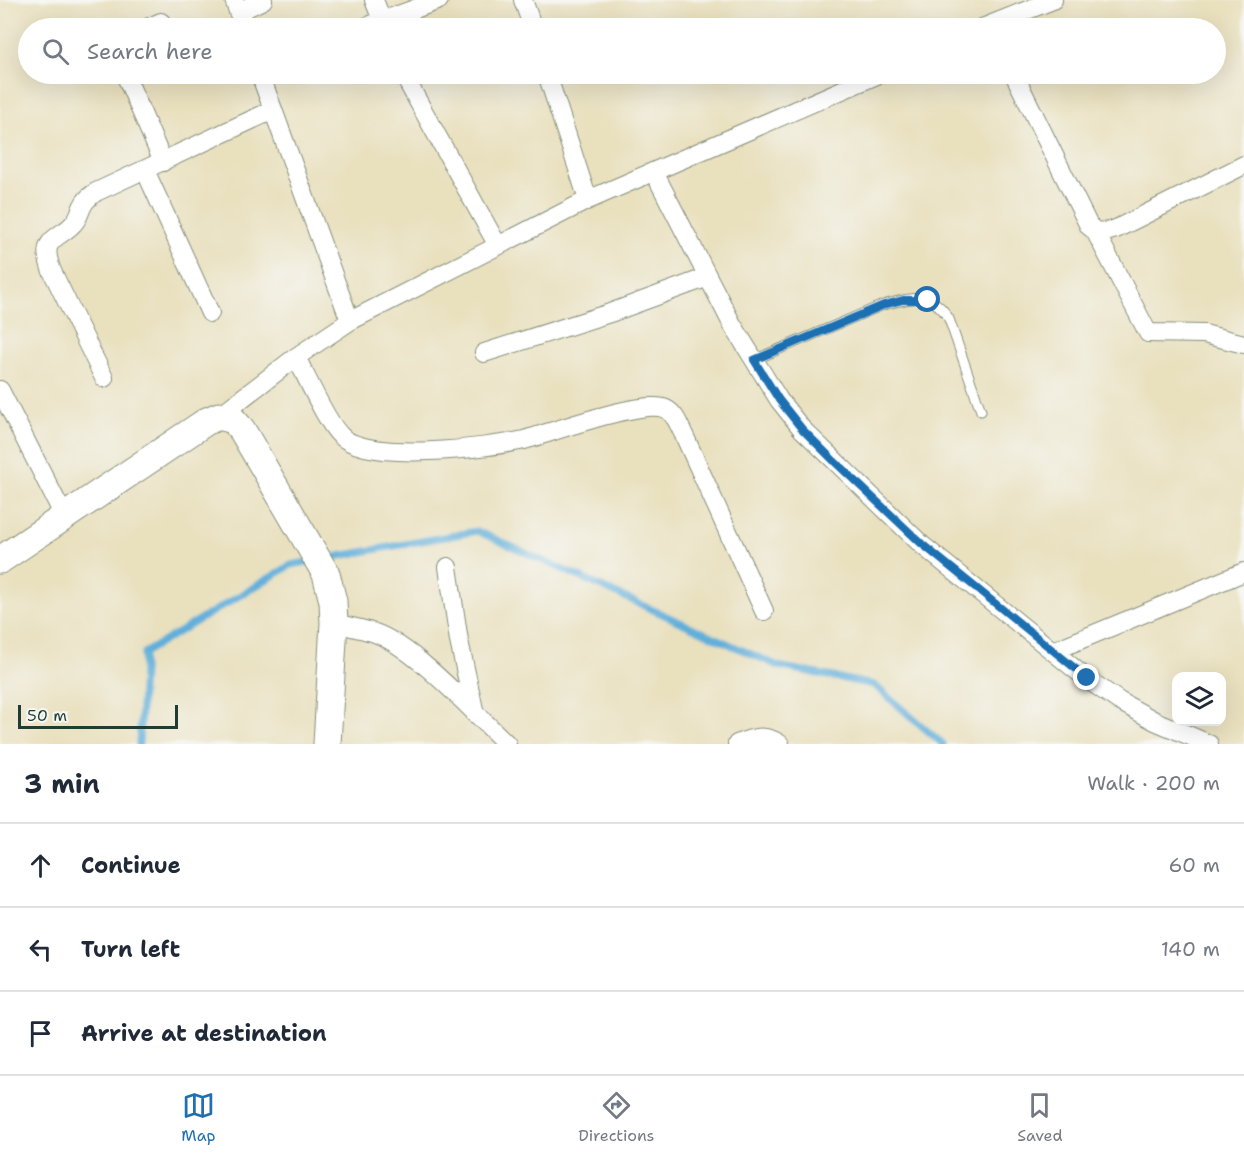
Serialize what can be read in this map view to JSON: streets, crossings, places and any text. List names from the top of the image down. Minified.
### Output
{"scale_bar":"50 m","page":{"search":"Search here","scale":"50 m","heading":["3 min","Walk · 200 m"],"list":[["Continue","60 m"],["Turn left","140 m"],"Arrive at destination"],"nav":["Map","Directions","Saved"]}}
